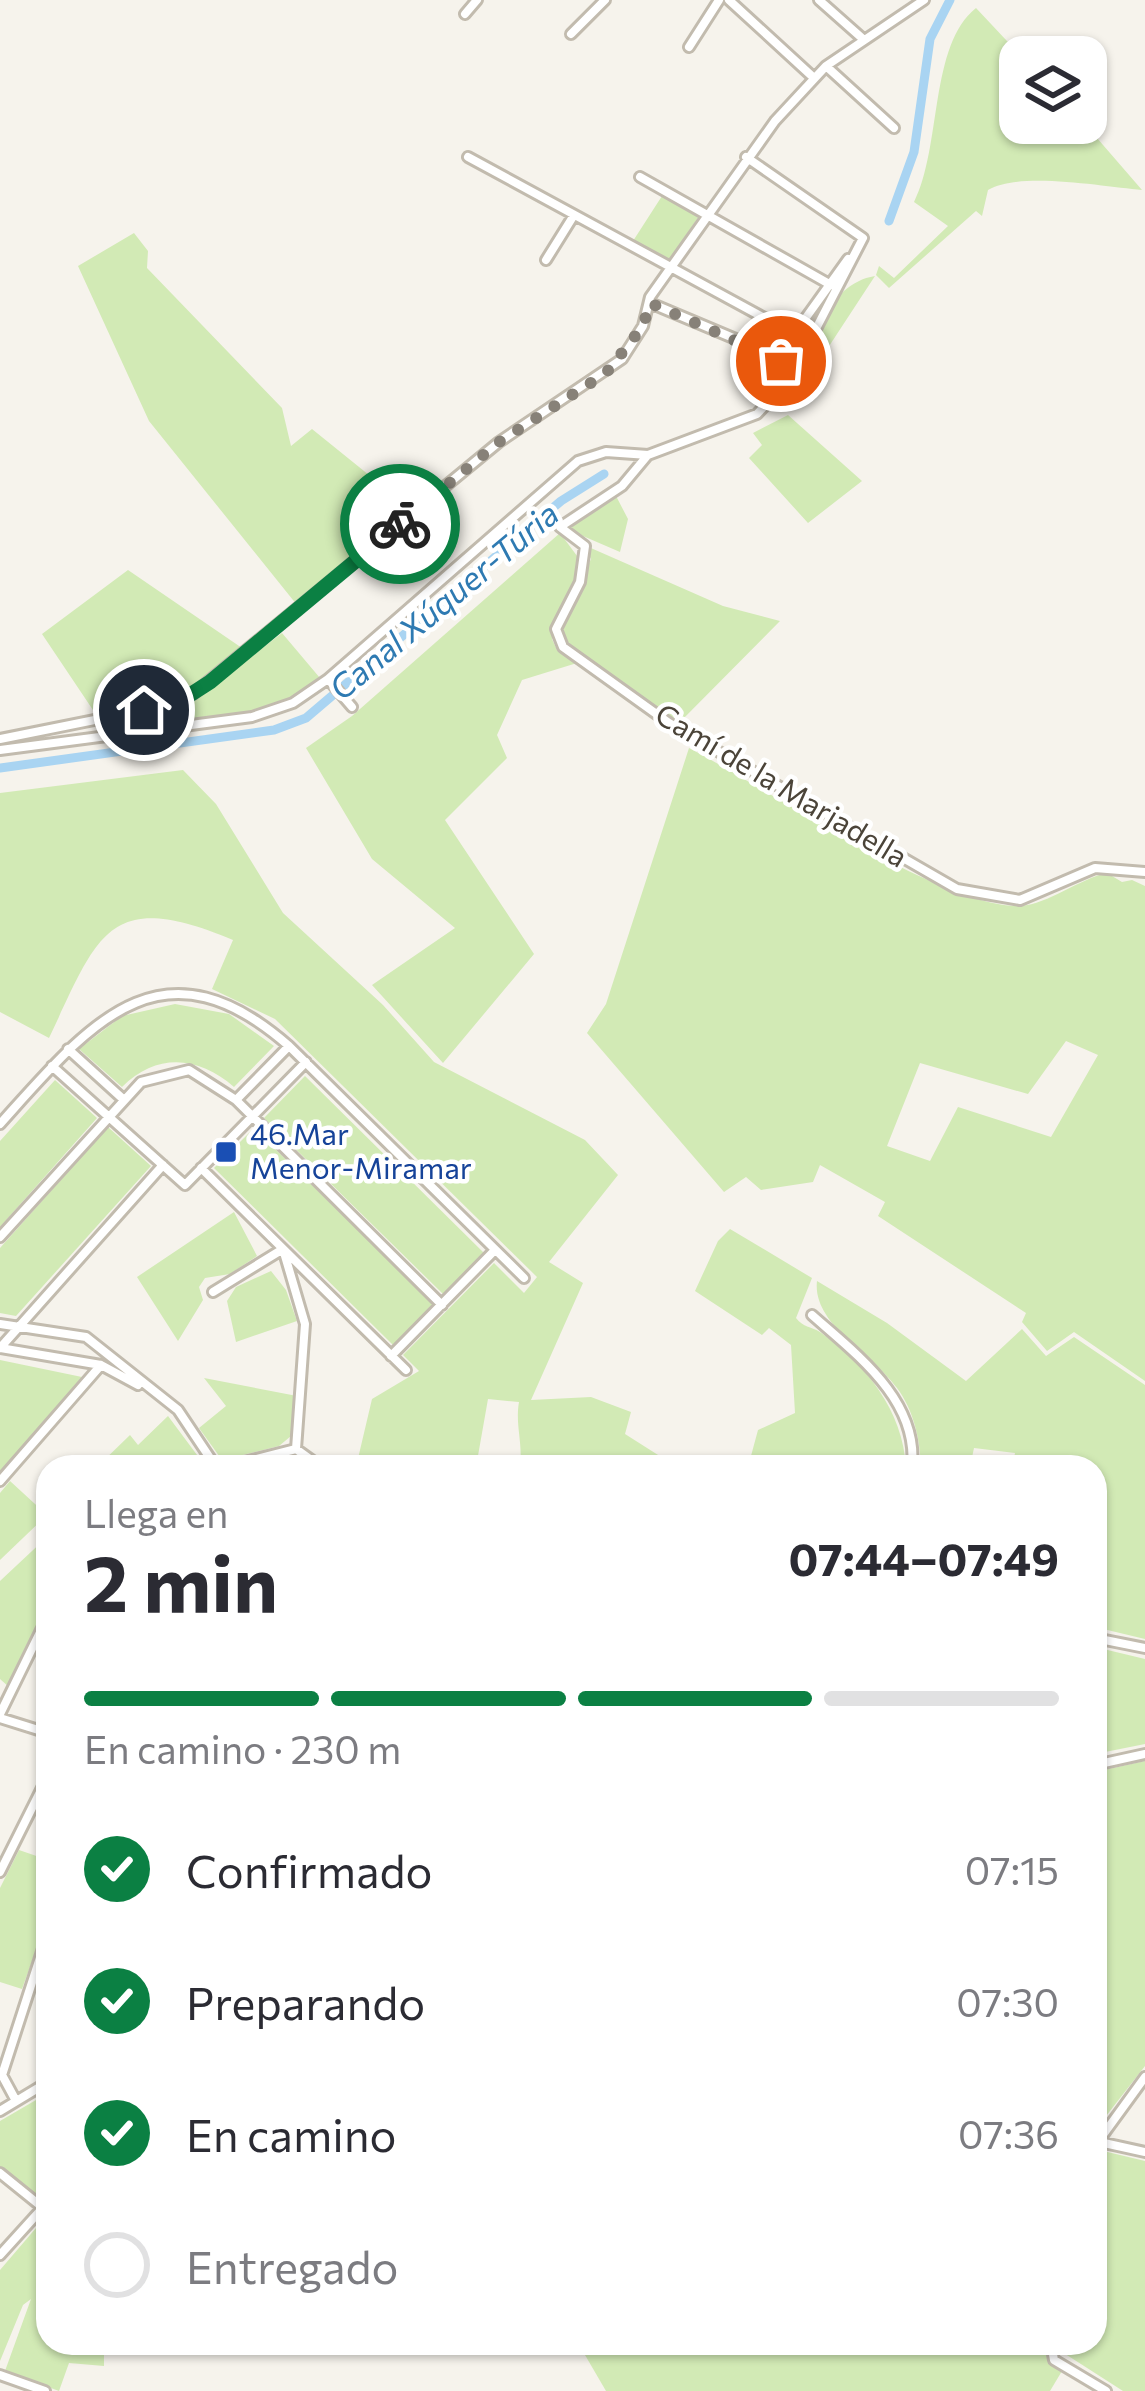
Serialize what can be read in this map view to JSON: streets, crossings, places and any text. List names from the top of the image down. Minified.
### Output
{"streets":{"street":["Camí de la Marjadella"]},"water":["Canal Xúquer-Túria"],"places":{"transit":["46.Mar Menor-Miramar"]},"page":{"heading":["2 min","Llega en","07:44–07:49"],"bar":"En camino · 230 m","list":[["Confirmado","07:15"],["Preparando","07:30"],["En camino","07:36"],"Entregado"]}}
